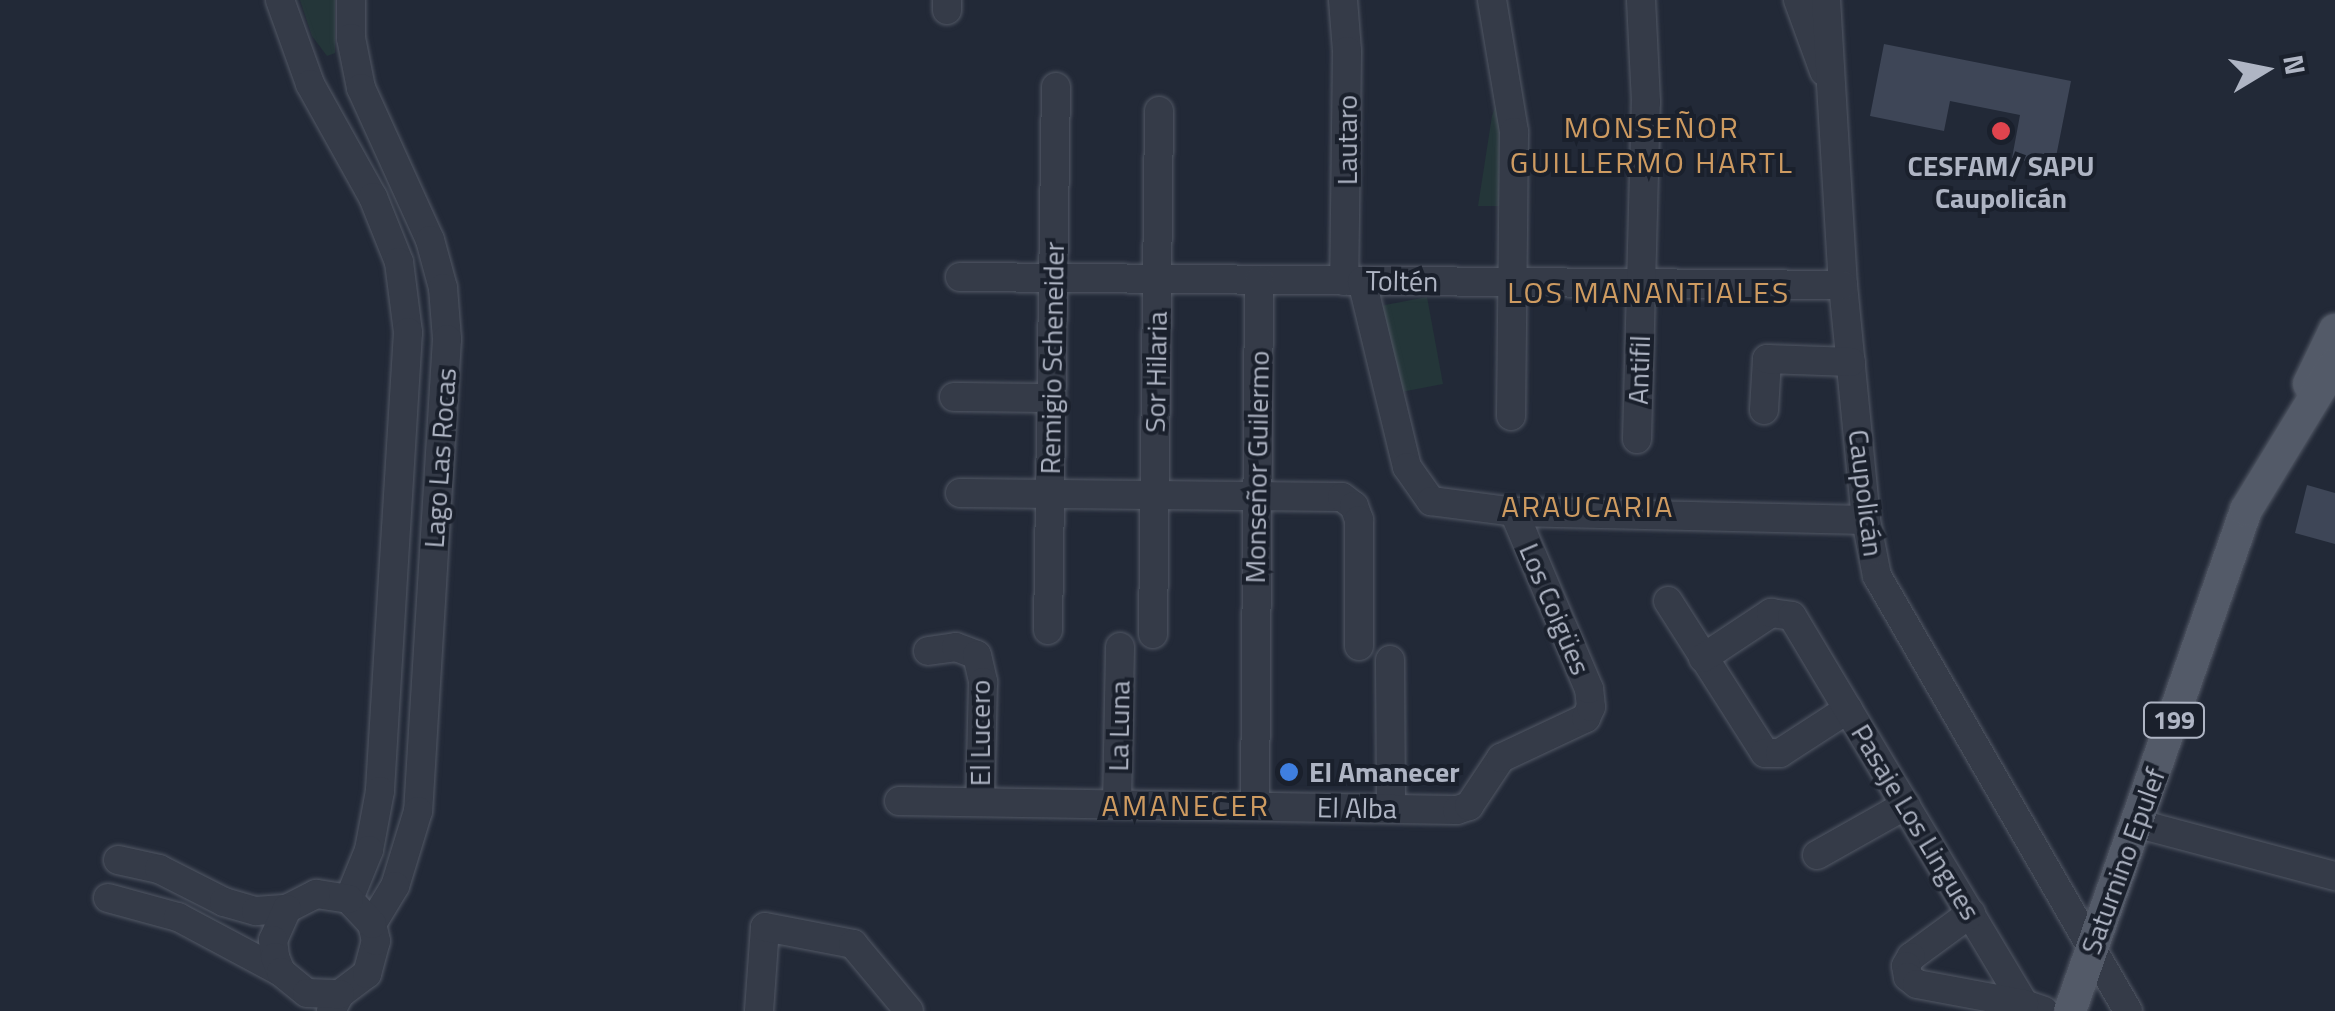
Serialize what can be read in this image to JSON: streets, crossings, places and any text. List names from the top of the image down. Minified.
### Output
{"streets":{"main road":["199","Saturnino Epulef"],"street":["Lautaro","Toltén","Remigio Scheneider","Antifil","Sor Hilaria","Lago Las Rocas","Monseñor Guilermo","Caupolicán","Los Coigües","La Luna","El Lucero","El Alba","Pasaje Los Lingues"]},"crossings":[["Lautaro","Toltén"],["Lautaro","Los Coigües"],["Toltén","Remigio Scheneider"],["Toltén","Antifil"],["Toltén","Sor Hilaria"],["Toltén","Monseñor Guilermo"],["Toltén","Caupolicán"],["Monseñor Guilermo","El Alba"],["Caupolicán","Saturnino Epulef"],["Los Coigües","El Alba"],["La Luna","El Alba"],["El Lucero","El Alba"]],"districts":["MONSEÑOR GUILLERMO HARTL","LOS MANANTIALES","ARAUCARIA","AMANECER"],"places":["CESFAM/ SAPU Caupolicán","El Amanecer"],"north":"right"}
